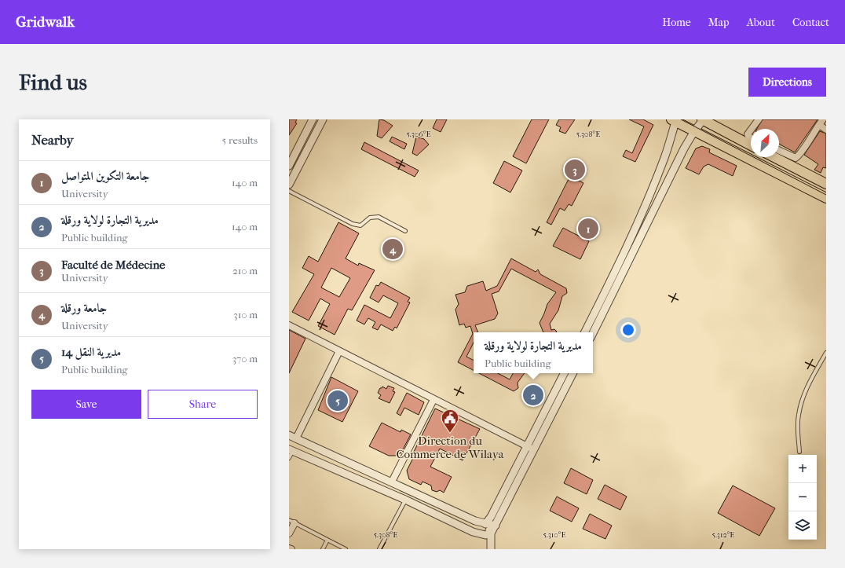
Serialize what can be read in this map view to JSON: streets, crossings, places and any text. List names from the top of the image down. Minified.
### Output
{"places":{"public building":["Direction du Commerce de Wilaya"]},"north":"top right","page":{"header":"Gridwalk","nav":["Home","Map","About","Contact"],"buttons":["Directions",["Save","Share"]],"title":"Find us","heading":["Nearby","5 results"],"pins":["3","1","4","2","5"],"list":[{"mark":"1","name":"جامعة التكوين المتواصل","note":"University","value":"140 m"},{"mark":"2","name":"مديرية التجارة لولاية ورقلة","note":"Public building","value":"140 m"},{"mark":"3","name":"Faculté de Médecine","note":"University","value":"210 m"},{"mark":"4","name":"جامعة ورقلة","note":"University","value":"310 m"},{"mark":"5","name":"مديرية النقل 14","note":"Public building","value":"370 m"}],"popup":["مديرية التجارة لولاية ورقلة","Public building"],"map_buttons":["+","−"]},"coordinates":["5.306°E","5.308°E","5.310°E","5.312°E"]}
